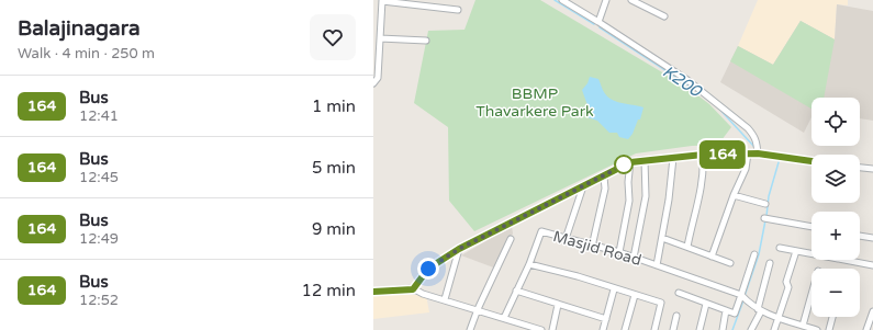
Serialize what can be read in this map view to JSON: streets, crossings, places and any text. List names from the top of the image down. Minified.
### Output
{"streets":{"street":["Masjid Road"]},"water":["K200"],"parks":["BBMP Thavarkere Park"],"lines":["bus line 164"],"page":{"heading":["Balajinagara","Walk · 4 min · 250 m"],"on_map":"164","list":[{"mark":"164","name":"Bus","note":"12:41","value":"1 min"},{"mark":"164","name":"Bus","note":"12:45","value":"5 min"},{"mark":"164","name":"Bus","note":"12:49","value":"9 min"},{"mark":"164","name":"Bus","note":"12:52","value":"12 min"}],"map_buttons":["+","−"]}}
